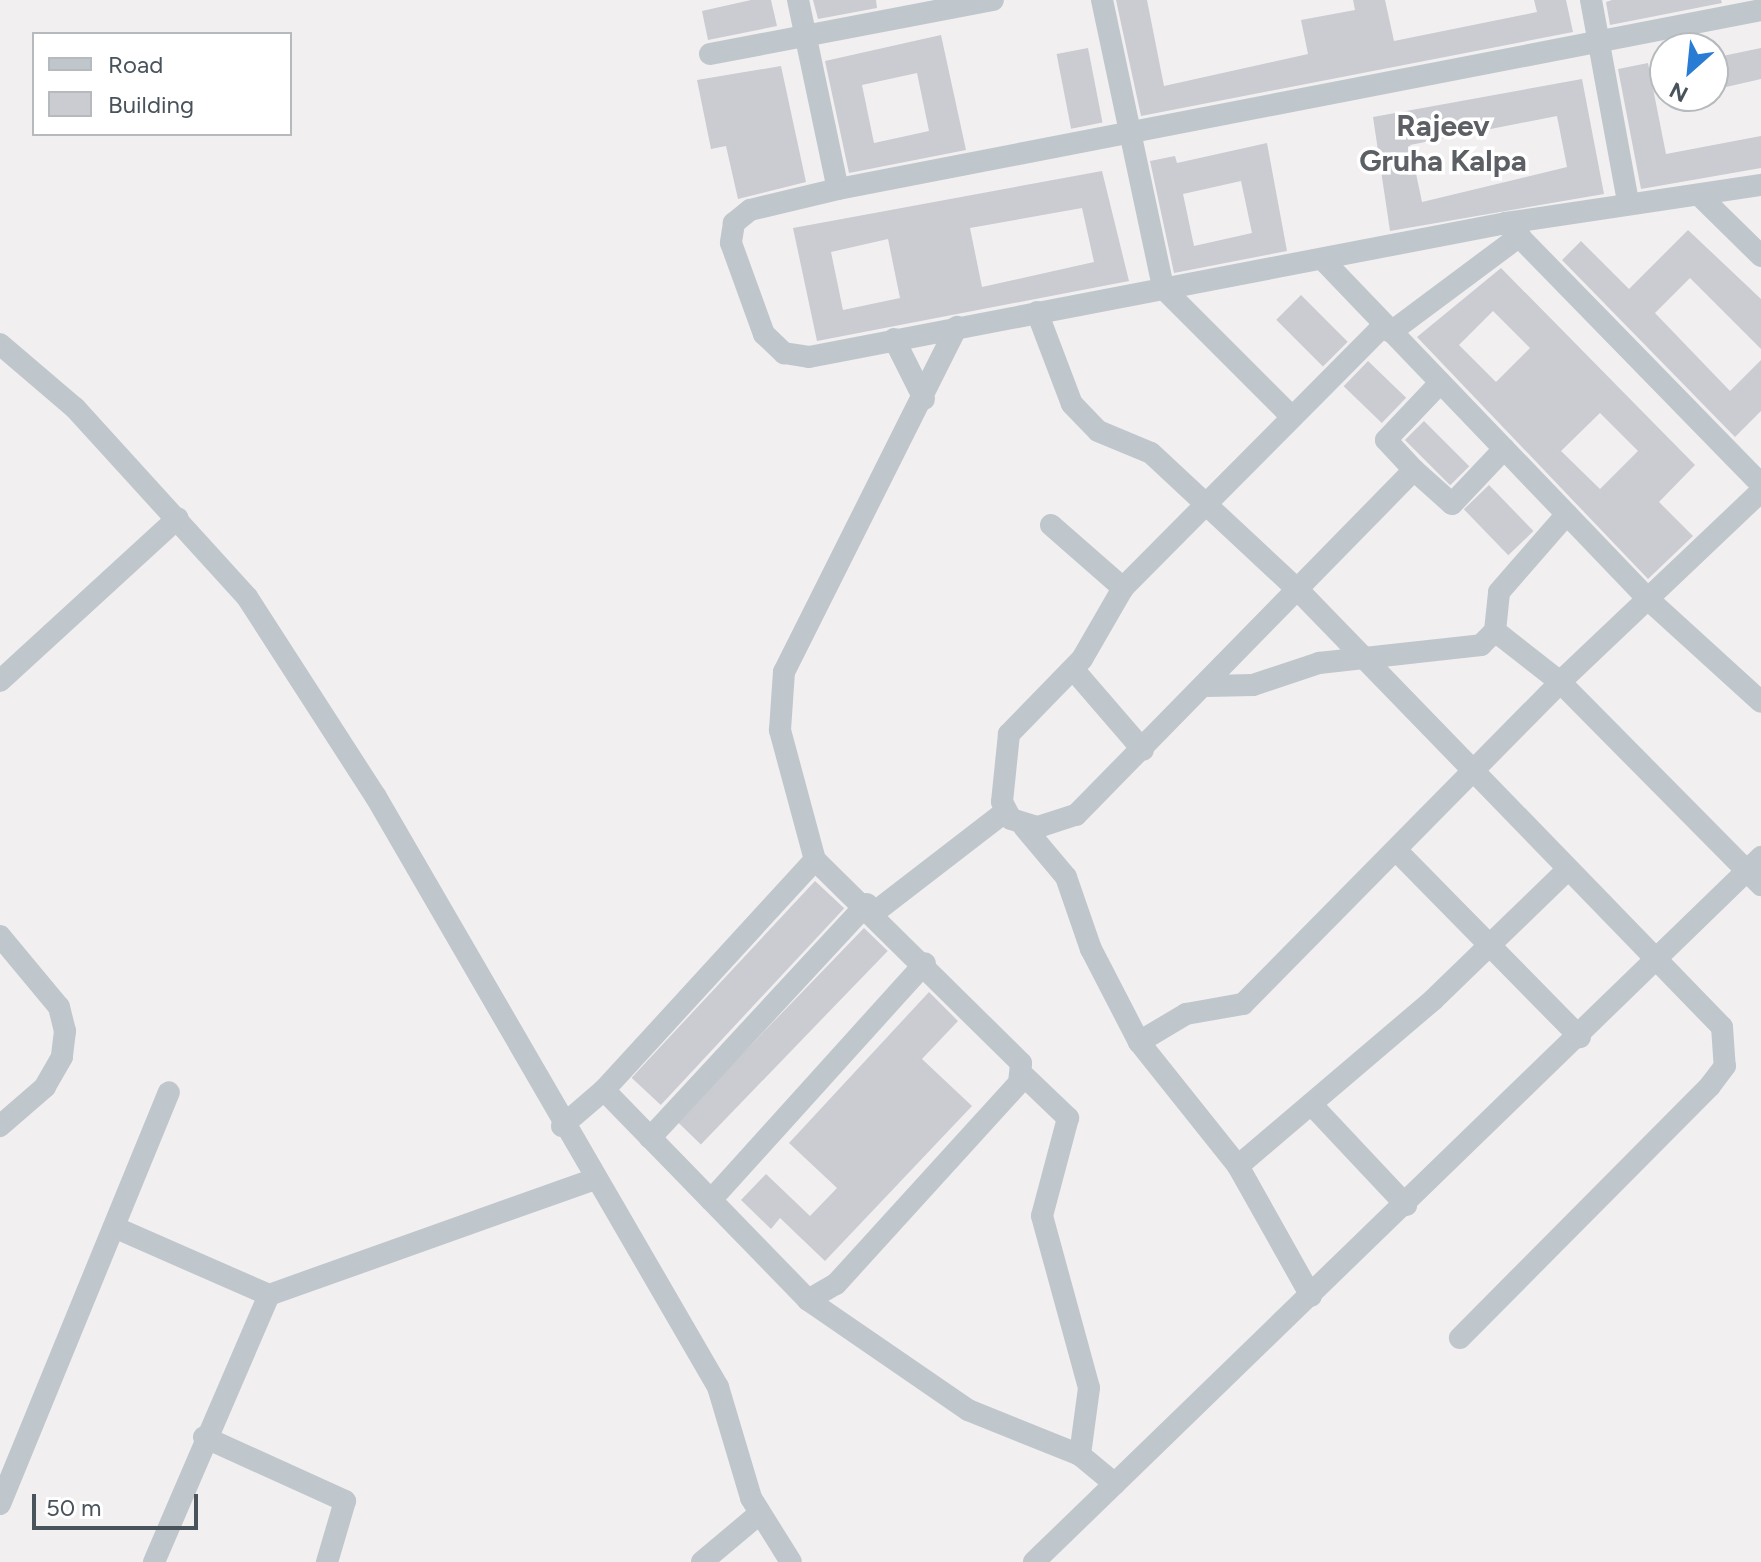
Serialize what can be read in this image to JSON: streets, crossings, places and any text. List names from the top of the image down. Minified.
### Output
{"districts":["Rajeev Gruha Kalpa"],"legend":["Road","Building"],"scale_bar":"50 m","north":"bottom left"}
